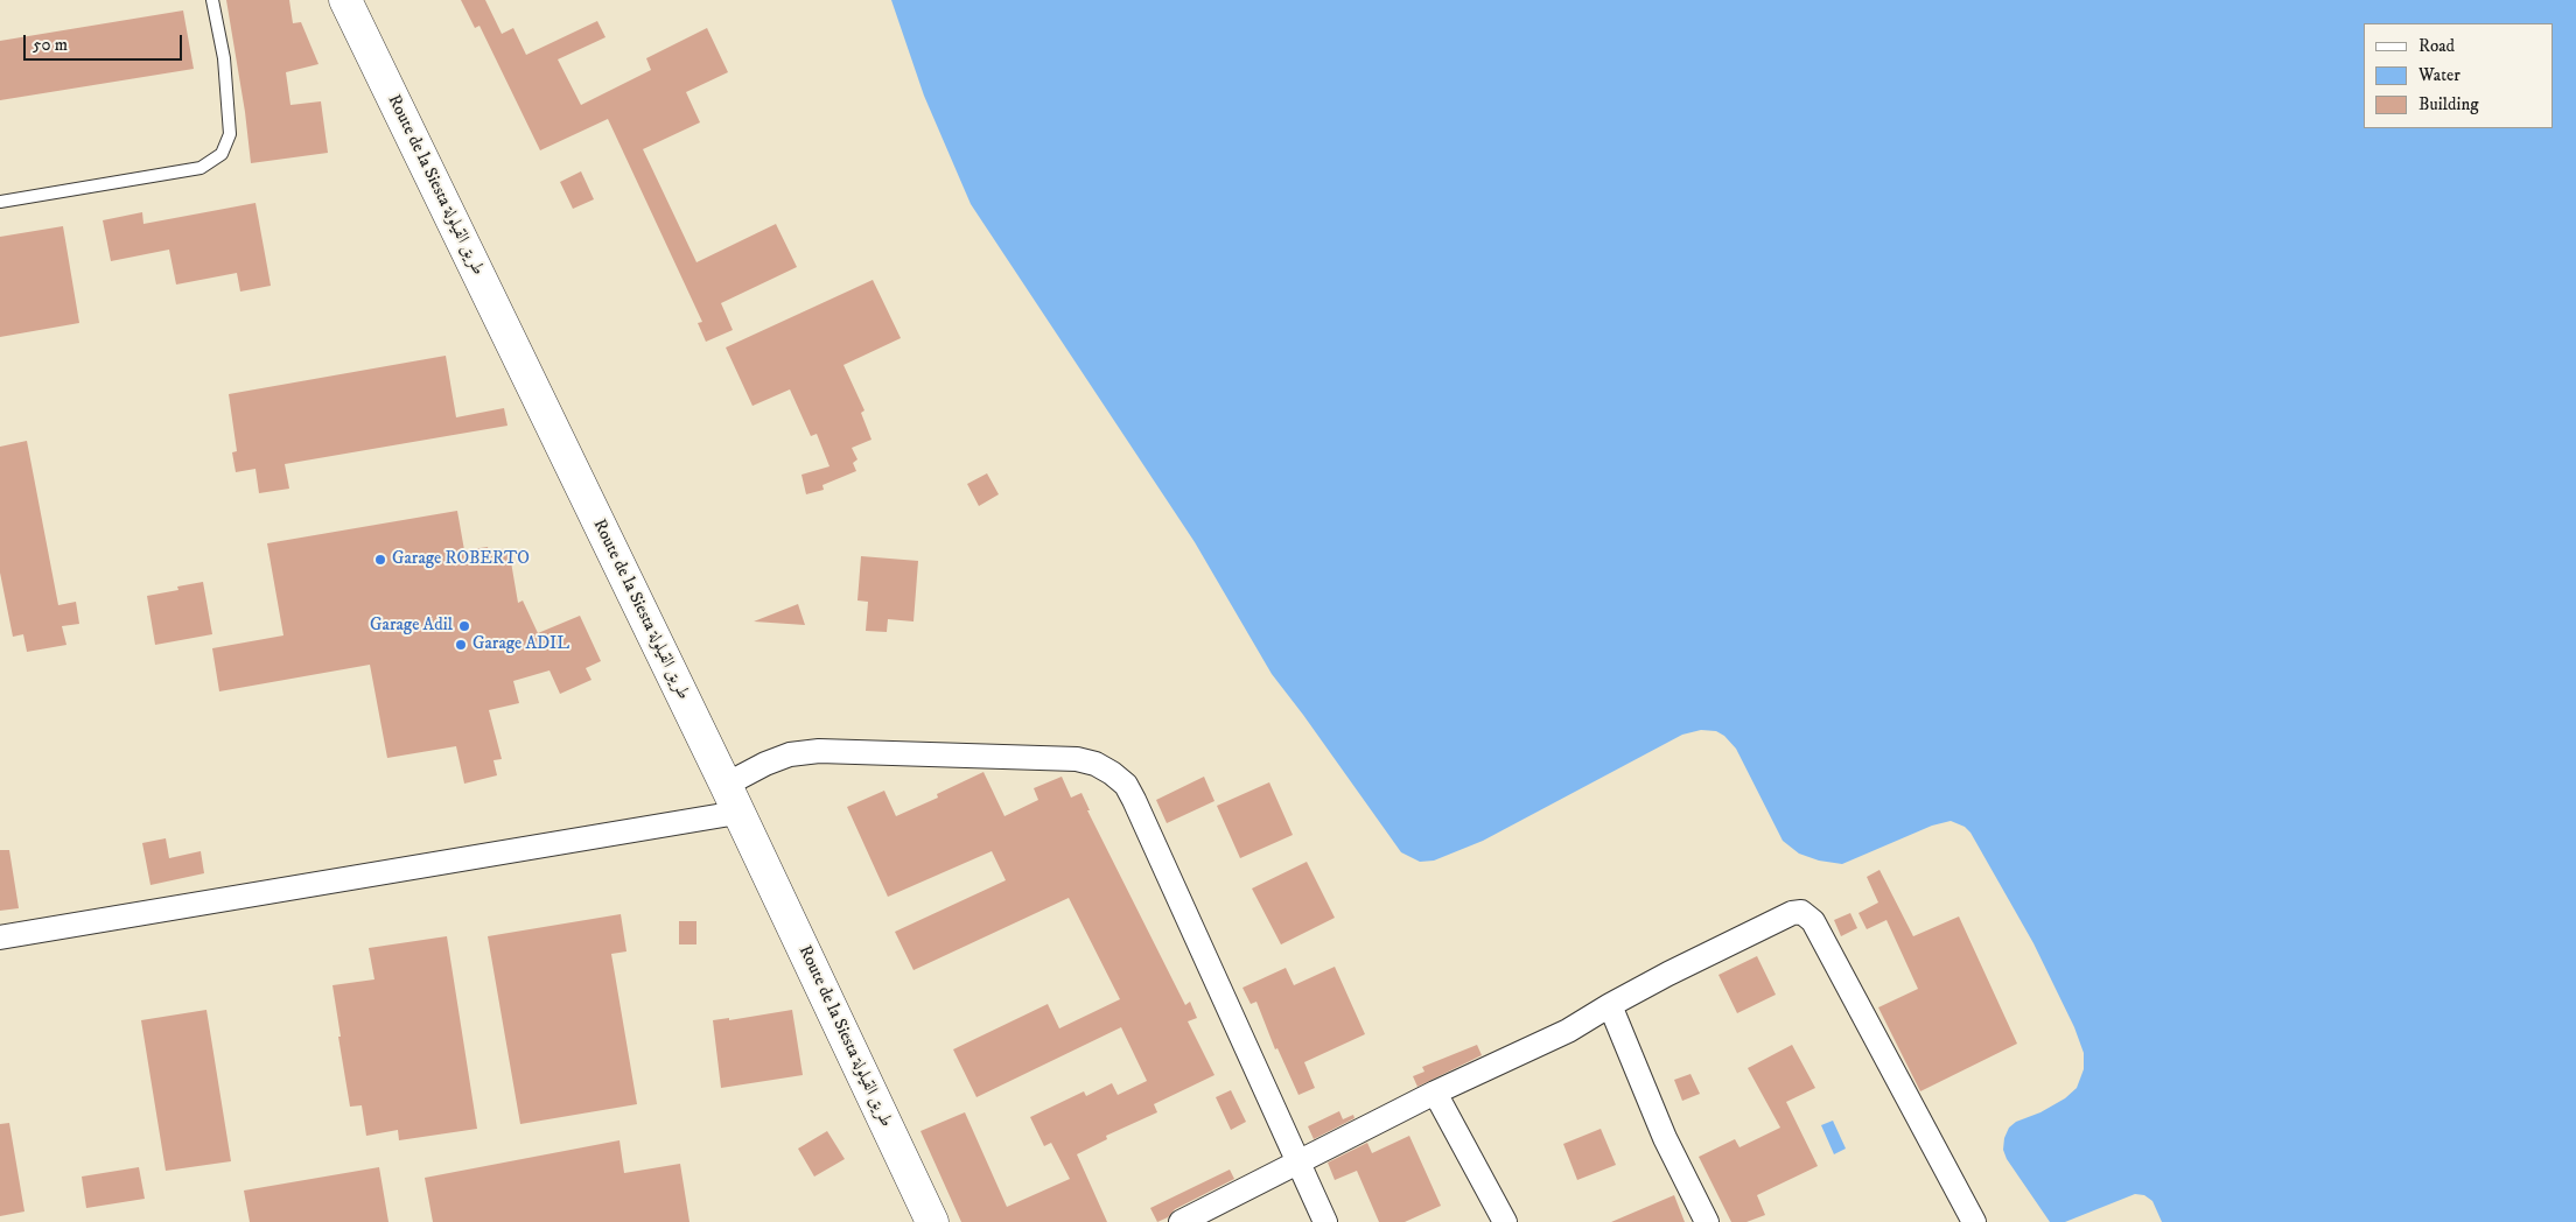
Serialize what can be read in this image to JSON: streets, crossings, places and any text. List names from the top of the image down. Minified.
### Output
{"streets":{"main road":["Route de la Siesta طريق القيلولة"]},"places":["Garage ROBERTO","Garage Adil","Garage ADIL"],"legend":["Road","Water","Building"],"scale_bar":"50 m"}
